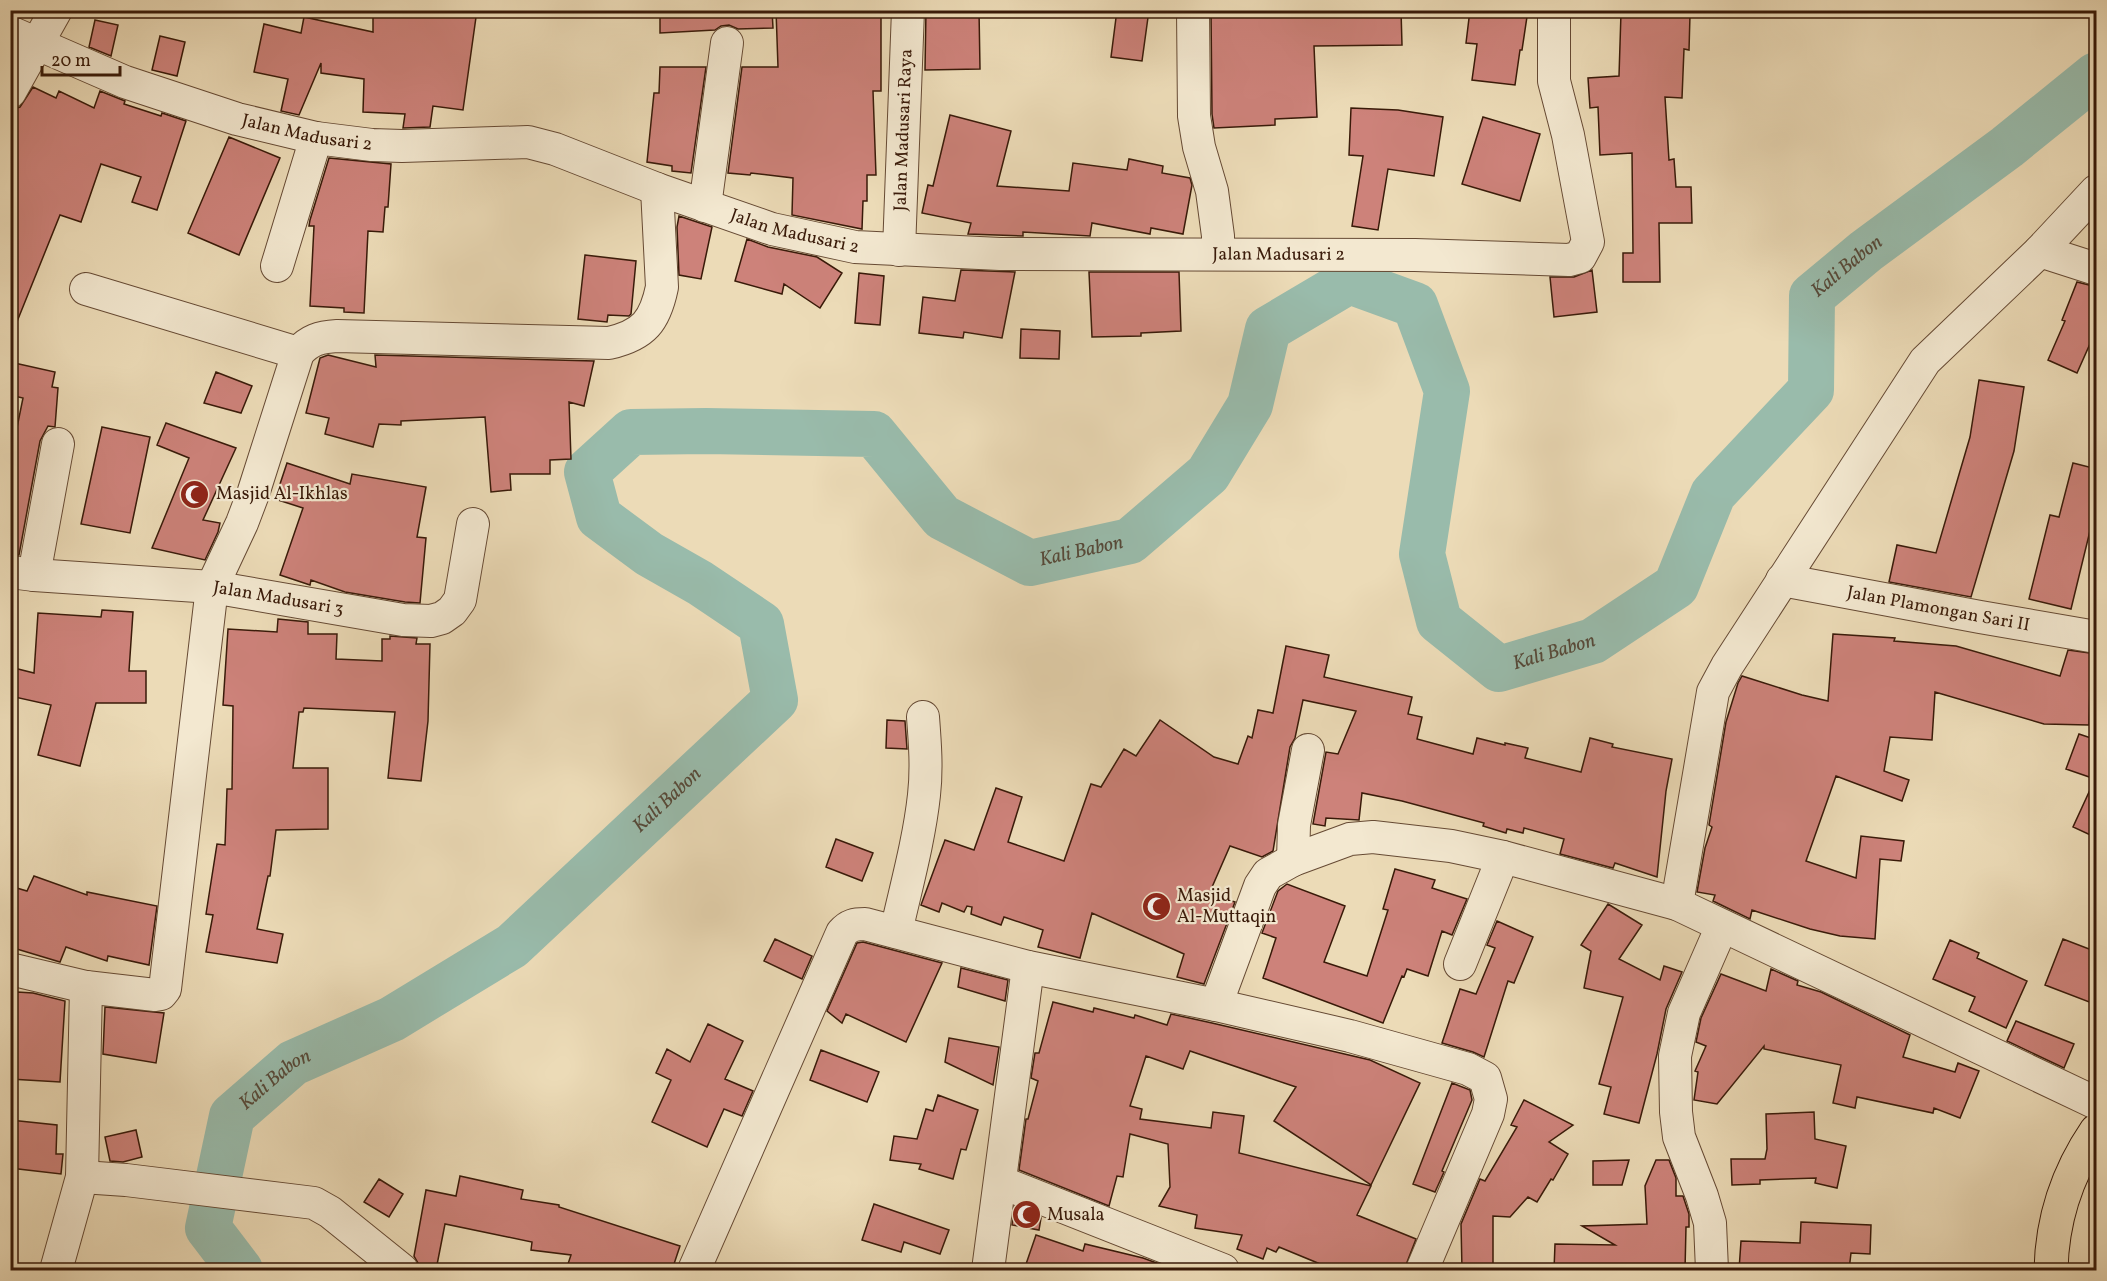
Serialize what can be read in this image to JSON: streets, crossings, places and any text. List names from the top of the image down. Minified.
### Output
{"streets":{"street":["Jalan Madusari Raya","Jalan Madusari 2","Jalan Madusari 3","Jalan Plamongan Sari II"]},"crossings":[["Jalan Madusari Raya","Jalan Madusari 2"]],"water":["Kali Babon"],"places":{"mosque":["Masjid Al-Ikhlas","Masjid Al-Muttaqin","Musala"]},"scale_bar":"20 m"}
